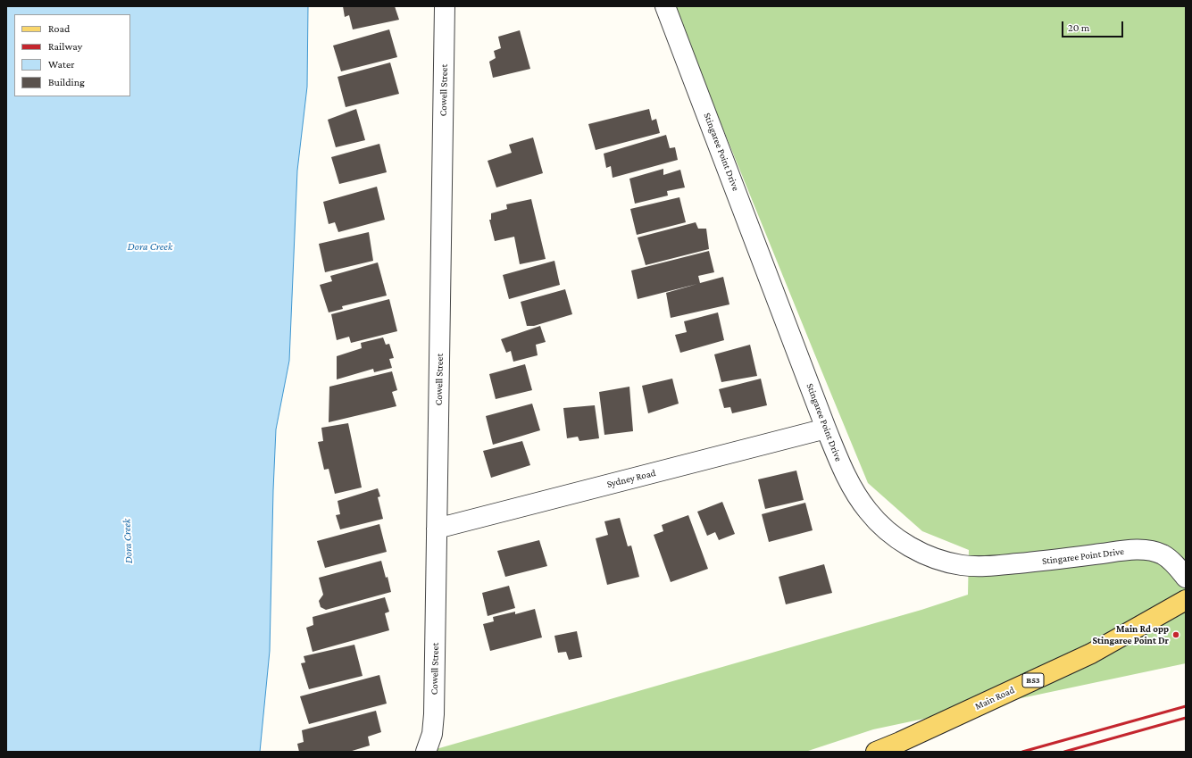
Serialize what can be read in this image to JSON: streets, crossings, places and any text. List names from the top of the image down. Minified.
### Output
{"streets":{"main road":["B53","Main Road"],"street":["Cowell Street","Stingaree Point Drive","Sydney Road"]},"crossings":[["Cowell Street","Sydney Road"],["Stingaree Point Drive","Sydney Road"]],"water":["Dora Creek"],"places":["Main Rd opp Stingaree Point Dr"],"legend":["Road","Railway","Water","Building"],"scale_bar":"20 m"}
